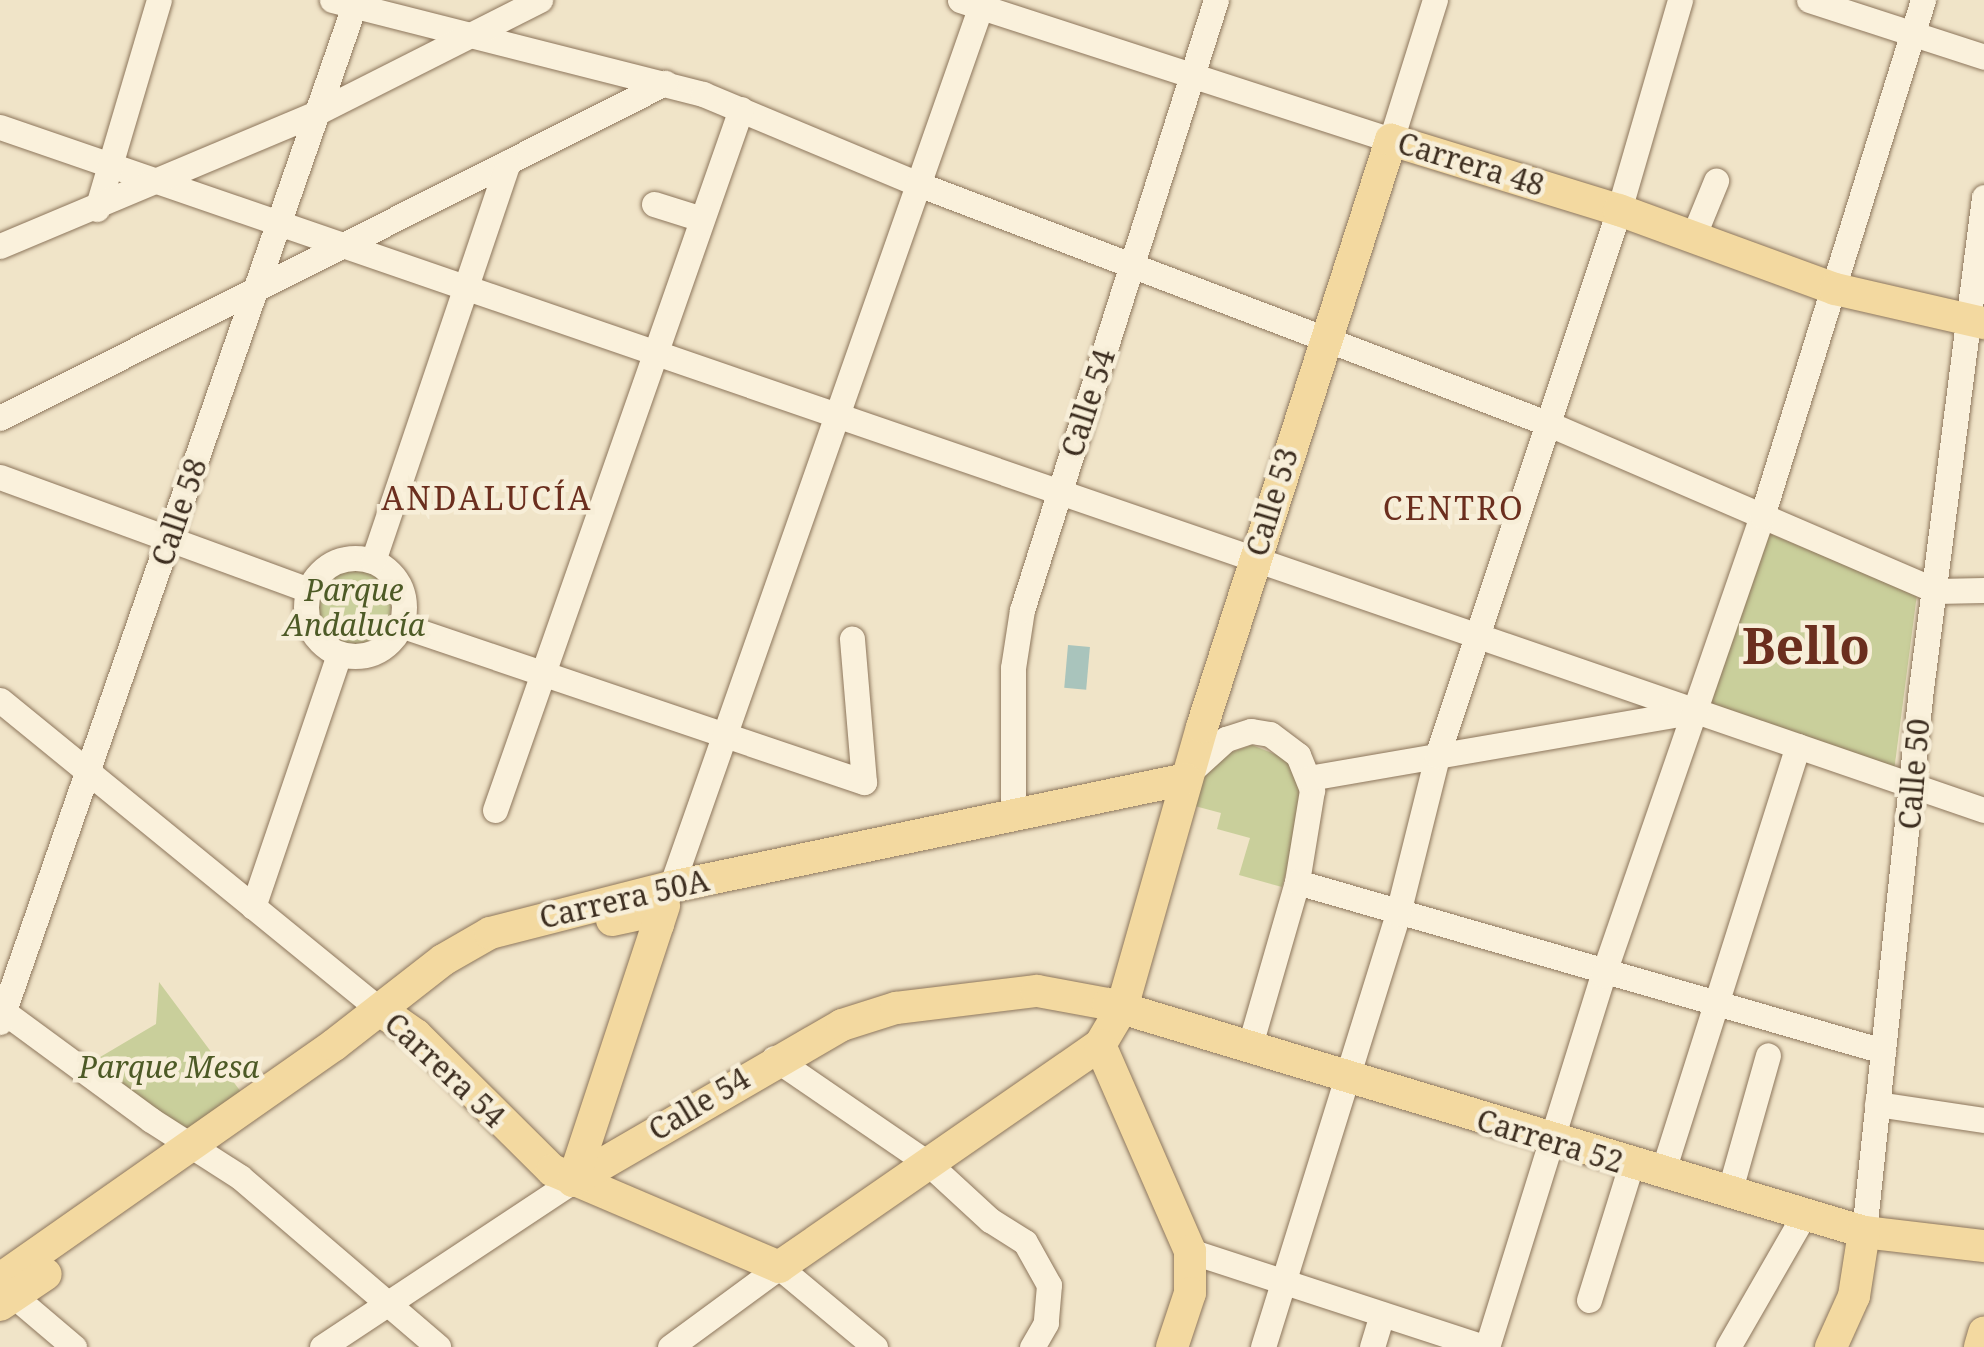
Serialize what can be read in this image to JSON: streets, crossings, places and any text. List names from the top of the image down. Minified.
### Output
{"streets":{"main road":["Carrera 48","Calle 54","Calle 53","Calle 50","Carrera 50A","Carrera 54","Carrera 52"],"street":["Calle 58"]},"crossings":[["Carrera 48","Calle 54"],["Carrera 48","Calle 53"],["Carrera 48","Calle 50"],["Calle 54","Calle 53"],["Calle 54","Carrera 50A"],["Calle 54","Carrera 54"],["Calle 54","Carrera 52"],["Calle 53","Carrera 50A"],["Calle 53","Carrera 52"],["Calle 58","Carrera 54"],["Calle 50","Carrera 52"],["Carrera 50A","Carrera 54"]],"districts":["ANDALUCÍA","CENTRO","Bello"],"parks":["Parque Andalucía","Parque Mesa"]}
